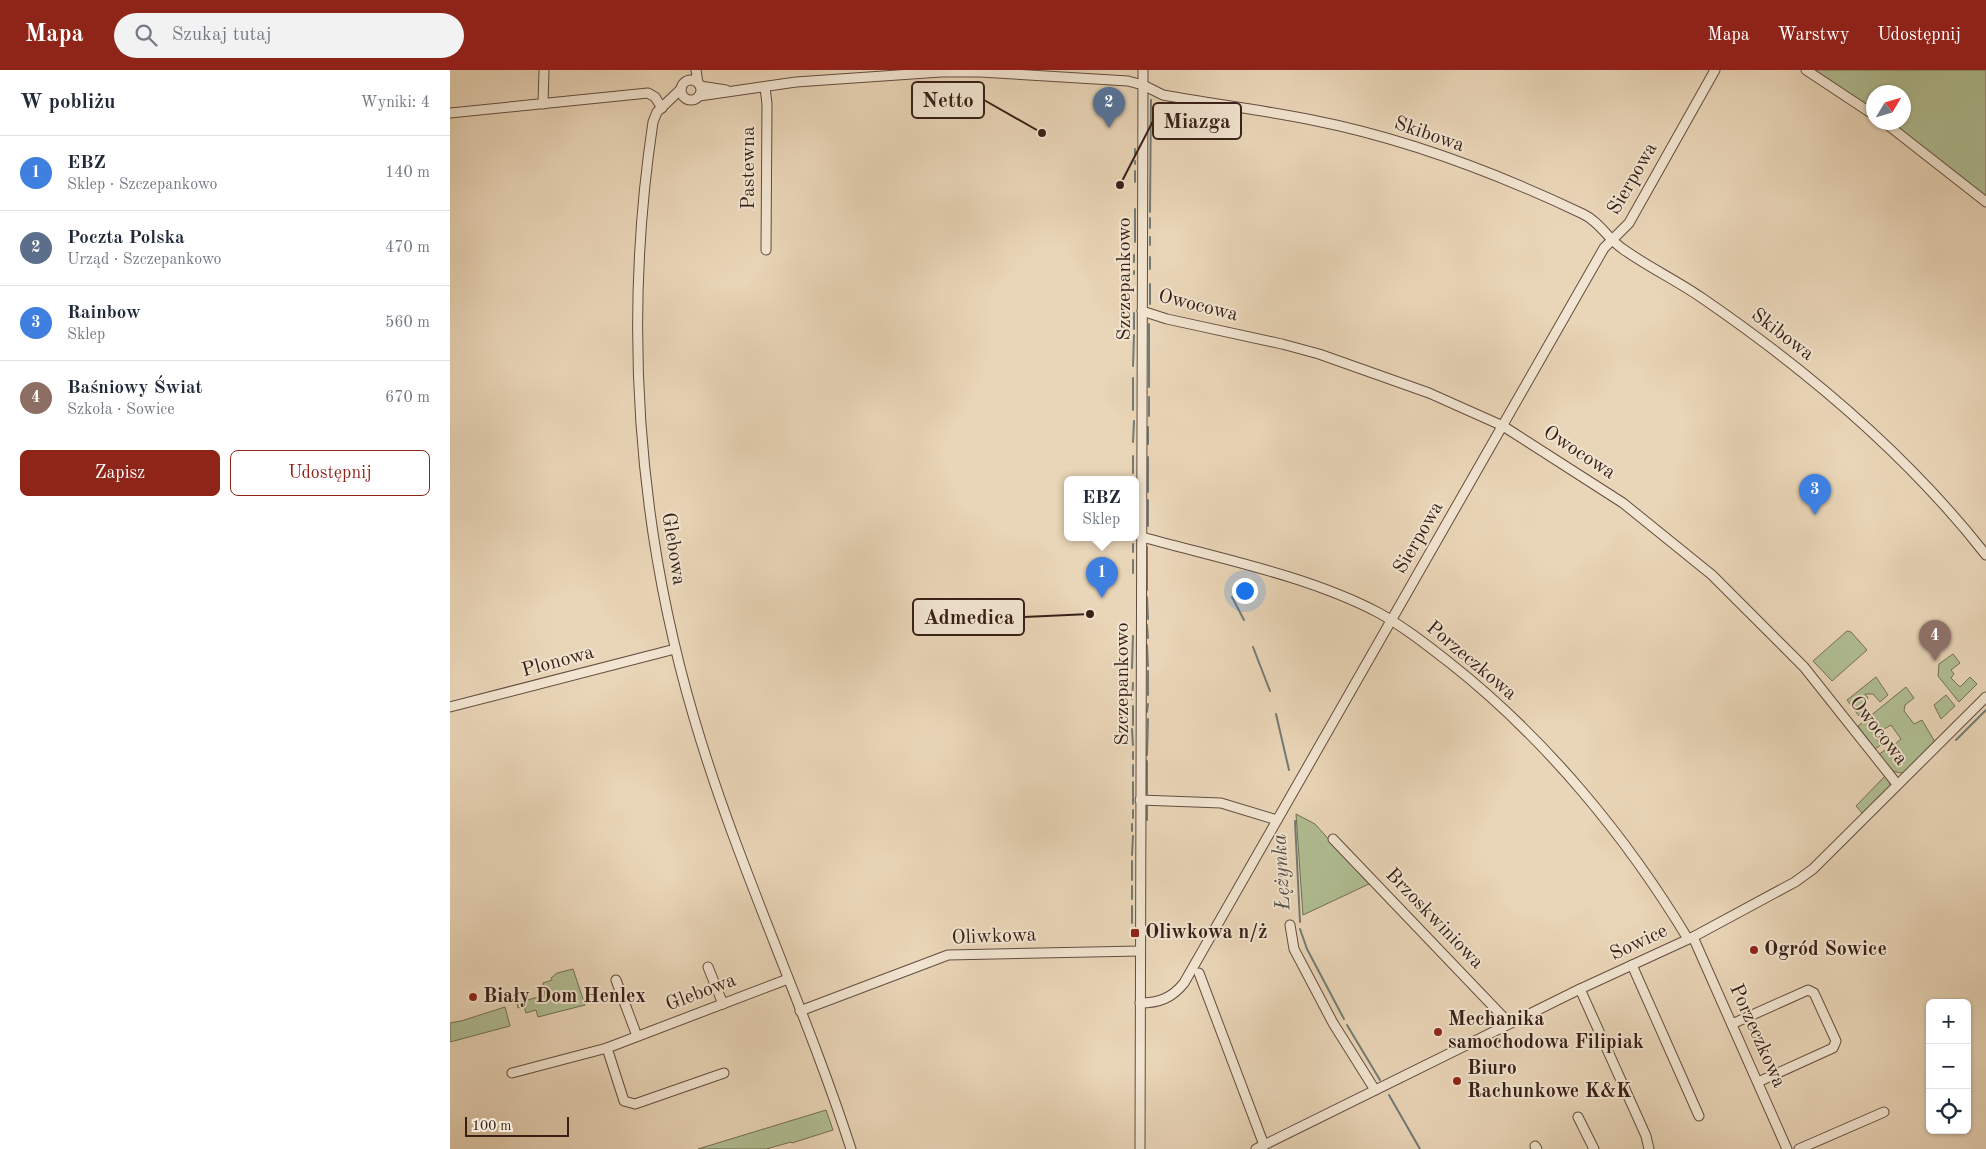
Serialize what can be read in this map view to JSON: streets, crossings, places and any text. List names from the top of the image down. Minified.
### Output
{"streets":{"street":["Skibowa","Pastewna","Sierpowa","Szczepankowo","Owocowa","Glebowa","Porzeczkowa","Plonowa","Brzoskwiniowa","Oliwkowa","Sowice"]},"crossings":[["Skibowa","Pastewna"],["Skibowa","Sierpowa"],["Skibowa","Szczepankowo"],["Skibowa","Glebowa"],["Sierpowa","Szczepankowo"],["Sierpowa","Owocowa"],["Sierpowa","Porzeczkowa"],["Szczepankowo","Owocowa"],["Szczepankowo","Porzeczkowa"],["Szczepankowo","Oliwkowa"],["Owocowa","Sowice"],["Glebowa","Plonowa"],["Glebowa","Oliwkowa"],["Porzeczkowa","Sowice"],["Brzoskwiniowa","Sowice"]],"water":["Łężynka"],"places":{"other":["Netto","Miazga","Admedica","Ogród Sowice","Biały Dom Henlex","Mechanika samochodowa Filipiak","Biuro Rachunkowe K&K"],"transit":["Oliwkowa n/ż"]},"scale_bar":"100 m","north":"top right","page":{"header":"Mapa","search":"Szukaj tutaj","nav":["Mapa","Warstwy","Udostępnij"],"heading":["W pobliżu","Wyniki: 4"],"pins":["2","3","1","4"],"list":[{"mark":"1","name":"EBZ","note":"Sklep · Szczepankowo","value":"140 m"},{"mark":"2","name":"Poczta Polska","note":"Urząd · Szczepankowo","value":"470 m"},{"mark":"3","name":"Rainbow","note":"Sklep","value":"560 m"},{"mark":"4","name":"Baśniowy Świat","note":"Szkoła · Sowice","value":"670 m"}],"buttons":["Zapisz","Udostępnij"],"popup":["EBZ","Sklep"],"map_buttons":["+","−"],"scale":"100 m"}}
